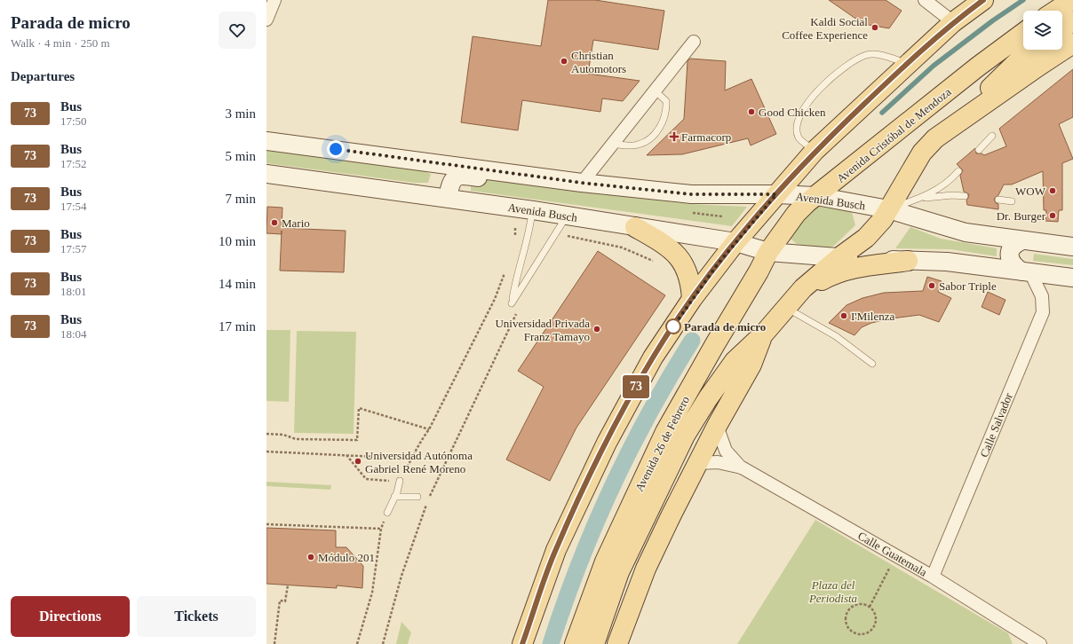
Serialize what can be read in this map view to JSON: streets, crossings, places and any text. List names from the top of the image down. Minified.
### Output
{"streets":{"main road":["Avenida Cristóbal de Mendoza","Avenida Busch","Avenida 26 de Febrero"],"street":["Calle Salvador","Calle Guatemala"]},"crossings":[["Avenida Cristóbal de Mendoza","Avenida Busch"],["Avenida Cristóbal de Mendoza","Avenida 26 de Febrero"],["Avenida Busch","Calle Salvador"],["Avenida Busch","Avenida 26 de Febrero"],["Calle Salvador","Calle Guatemala"],["Avenida 26 de Febrero","Calle Guatemala"]],"parks":["Plaza del Periodista"],"places":{"other":["Kaldi Social Coffee Experience","Christian Automotors","Good Chicken","WOW","Dr. Burger","Mario","Sabor Triple","I'Milenza","Parada de micro","Universidad Privada Franz Tamayo","Universidad Autónoma Gabriel René Moreno","Módulo 201"],"health":["Farmacorp"]},"lines":["bus line 73"],"page":{"heading":[["Parada de micro","Walk · 4 min · 250 m"],"Departures"],"on_map":"73","list":[{"mark":"73","name":"Bus","note":"17:50","value":"3 min"},{"mark":"73","name":"Bus","note":"17:52","value":"5 min"},{"mark":"73","name":"Bus","note":"17:54","value":"7 min"},{"mark":"73","name":"Bus","note":"17:57","value":"10 min"},{"mark":"73","name":"Bus","note":"18:01","value":"14 min"},{"mark":"73","name":"Bus","note":"18:04","value":"17 min"}],"buttons":["Directions","Tickets"]}}
